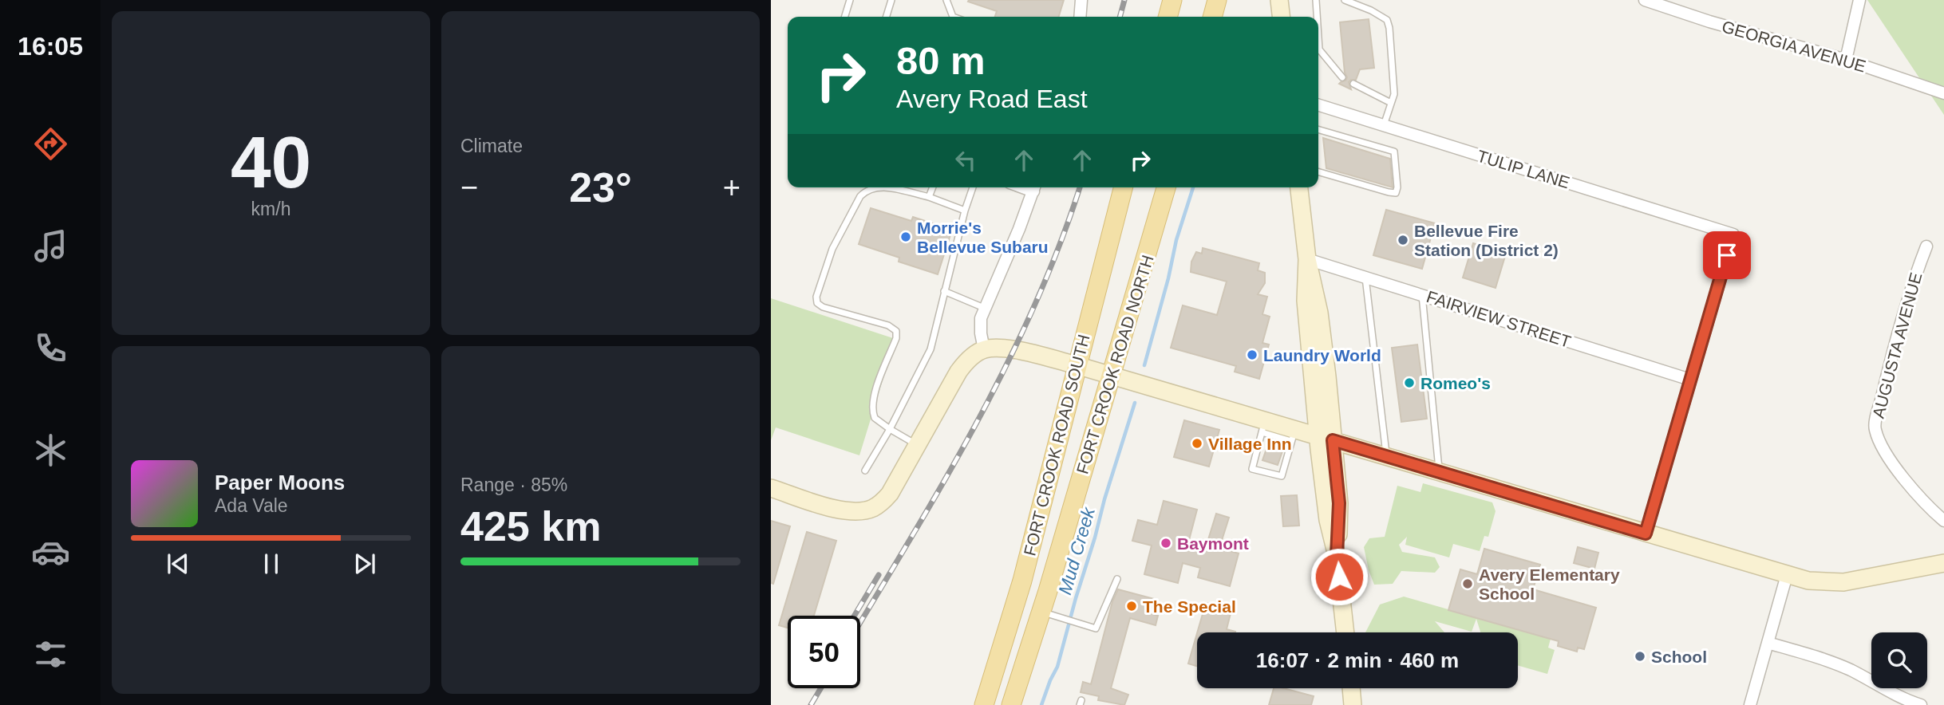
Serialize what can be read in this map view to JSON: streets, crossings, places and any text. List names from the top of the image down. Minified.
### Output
{"streets":{"main road":["FORT CROOK ROAD NORTH","FORT CROOK ROAD SOUTH"],"street":["GEORGIA AVENUE","TULIP LANE","FAIRVIEW STREET","AUGUSTA AVENUE"]},"crossings":[["TULIP LANE","FAIRVIEW STREET"]],"water":["Mud Creek"],"places":["Morrie's Bellevue Subaru","Bellevue Fire Station (District 2)","Laundry World","Romeo's","Village Inn","Baymont","Avery Elementary School","The Special","School"],"page":{"tabs":"16:05","tile":[["40","km/h"],"Climate",["Range · 85%","425 km"]],"turn":["80 m","Avery Road East"],"heat":["−","23°","+"],"song":["Paper Moons","Ada Vale"],"limit":"50","trip":"16:07 · 2 min · 460 m"}}
